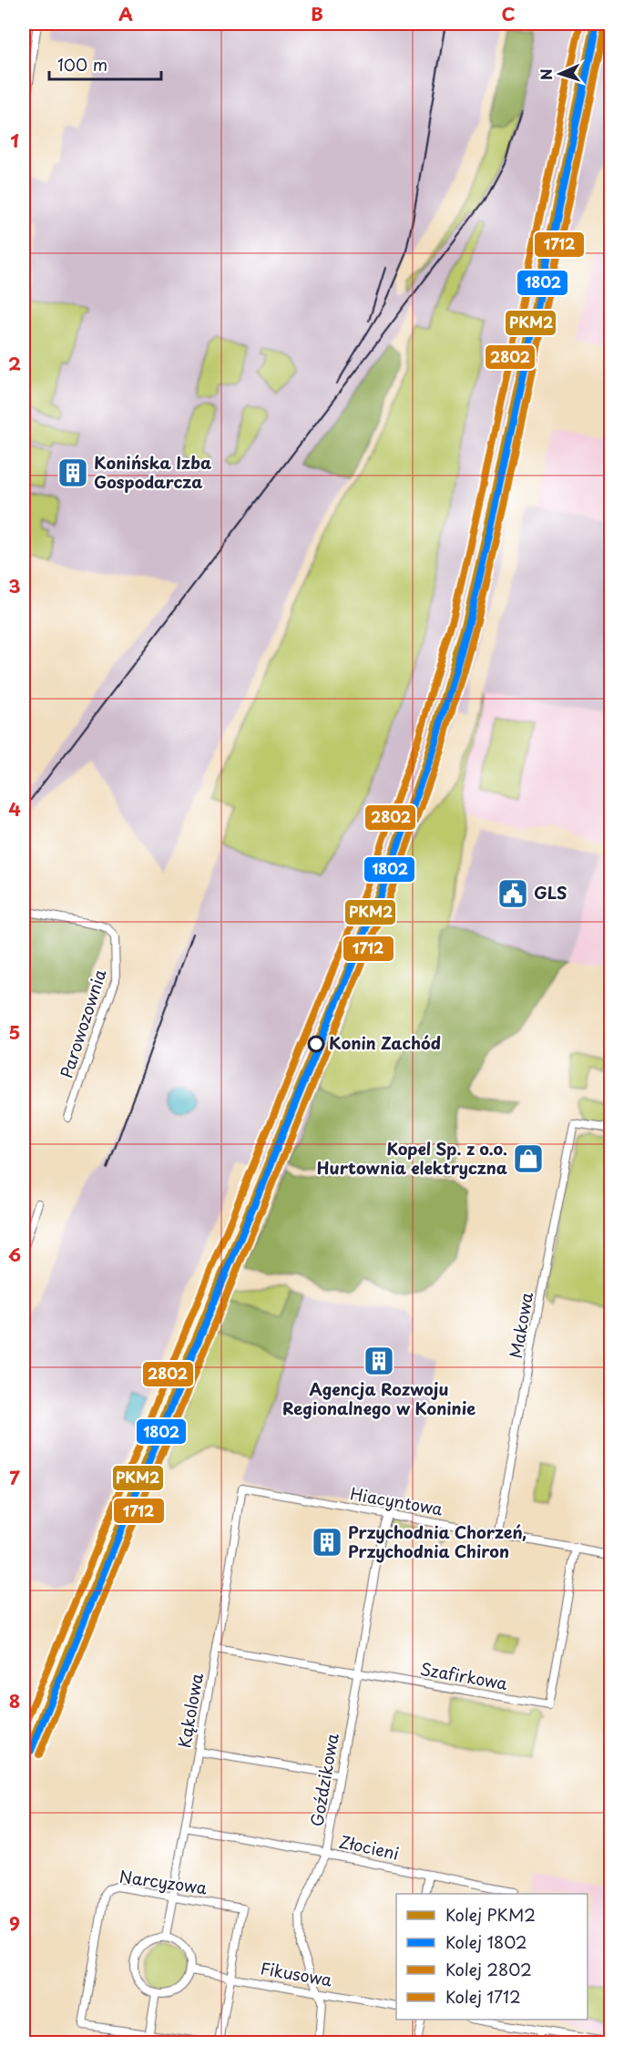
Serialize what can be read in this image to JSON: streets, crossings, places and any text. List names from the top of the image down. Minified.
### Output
{"streets":{"street":["Parowozownia","Makowa","Hiacyntowa","Szafirkowa","Kąkolowa","Goździkowa","Złocieni","Narcyzowa","Fikusowa"]},"crossings":[["Makowa","Hiacyntowa"],["Hiacyntowa","Szafirkowa"],["Hiacyntowa","Kąkolowa"],["Hiacyntowa","Goździkowa"],["Szafirkowa","Kąkolowa"],["Szafirkowa","Goździkowa"],["Kąkolowa","Złocieni"],["Kąkolowa","Narcyzowa"],["Kąkolowa","Fikusowa"],["Goździkowa","Złocieni"],["Goździkowa","Fikusowa"],["Narcyzowa","Fikusowa"]],"places":{"building":["Konińska Izba Gospodarcza","Agencja Rozwoju Regionalnego w Koninie","Przychodnia Chorzeń, Przychodnia Chiron"],"public building":["GLS"],"other":["Konin Zachód"],"shop":["Kopel Sp. z o.o. Hurtownia elektryczna"]},"lines":["rail line PKM2","rail line 2802","rail line 1802","rail line 1712"],"legend":["Kolej PKM2","Kolej 1802","Kolej 2802","Kolej 1712"],"scale_bar":"100 m","north":"left","grid":{"columns":["A","B","C"],"rows":["1","2","3","4","5","6","7","8","9"]}}
